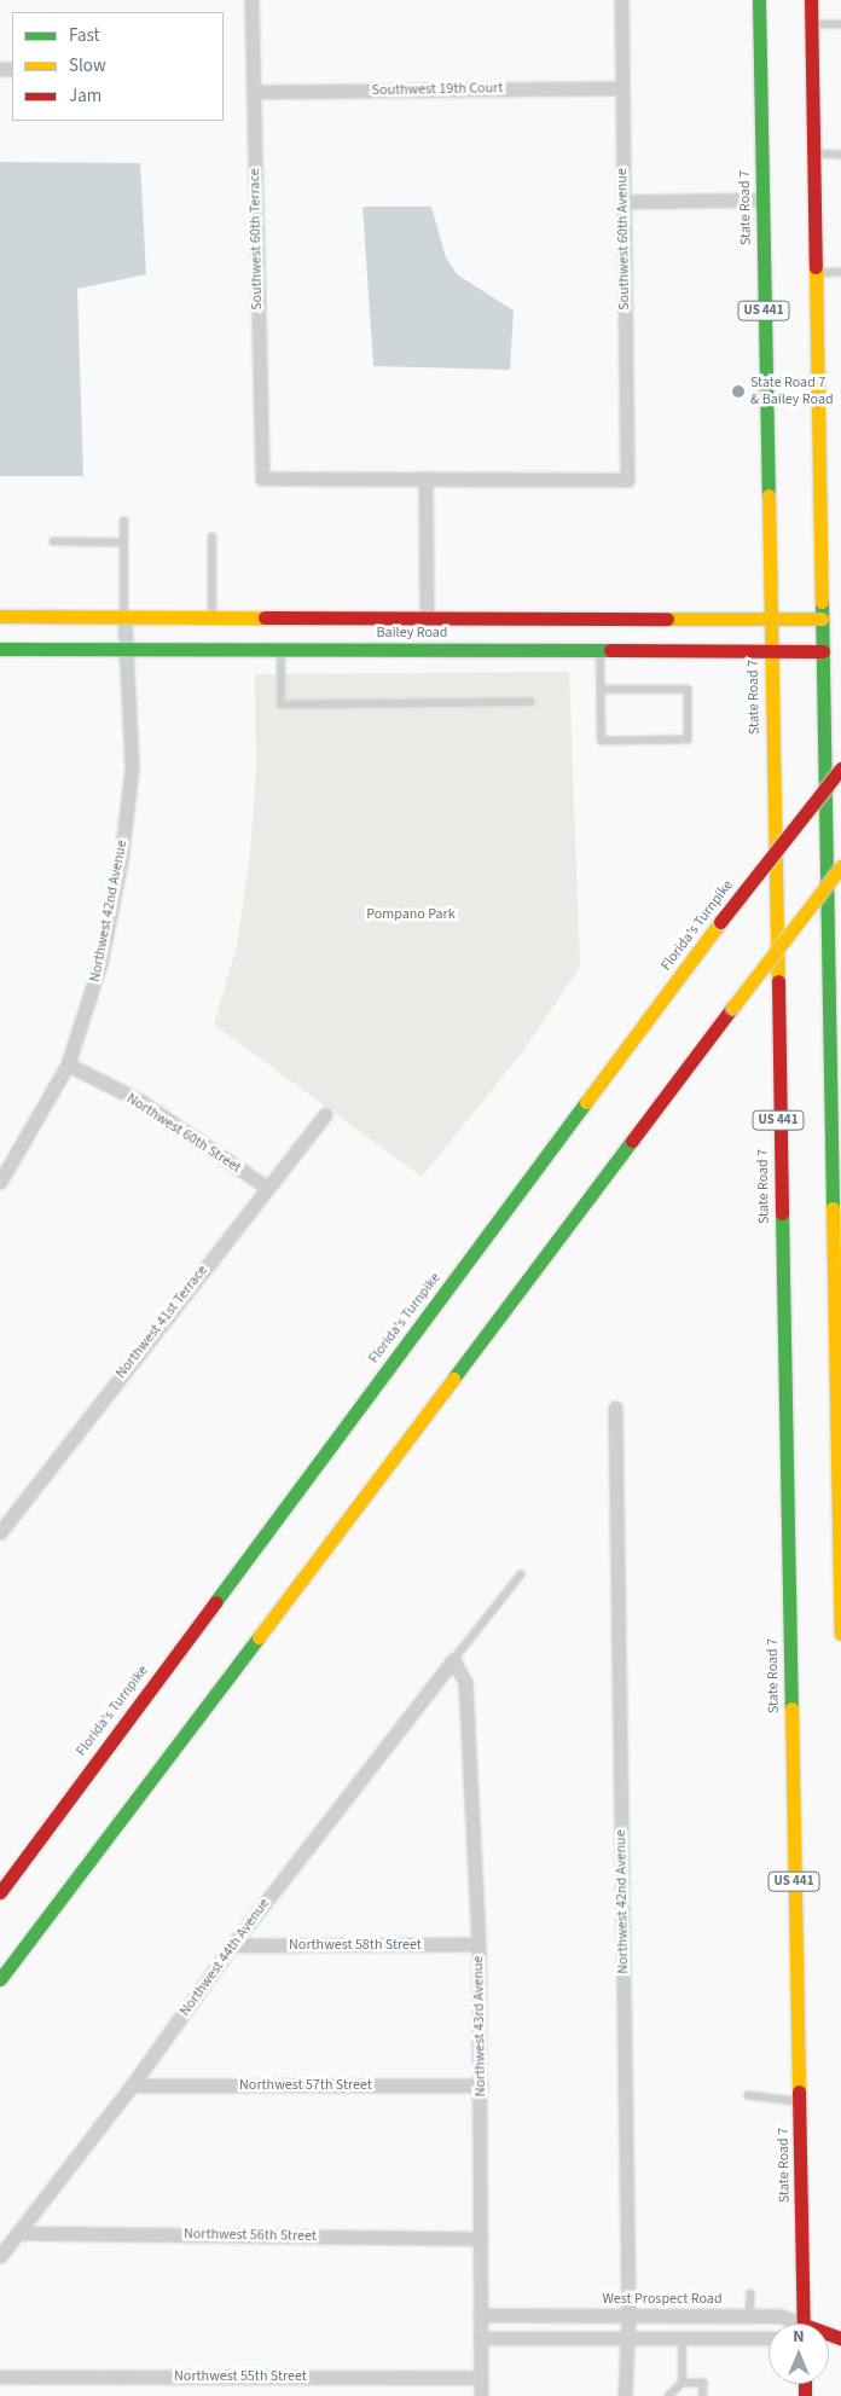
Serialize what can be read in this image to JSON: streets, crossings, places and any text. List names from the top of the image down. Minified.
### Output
{"streets":{"main road":["State Road 7","US 441","Bailey Road","Florida's Turnpike"],"street":["Southwest 19th Court","Southwest 60th Terrace","Southwest 60th Avenue","Northwest 42nd Avenue","Northwest 60th Street","Northwest 41st Terrace","Northwest 58th Street","Northwest 44th Avenue","Northwest 43rd Avenue","Northwest 57th Street","Northwest 56th Street","West Prospect Road","Northwest 55th Street"]},"crossings":[["Southwest 19th Court","Southwest 60th Terrace"],["Southwest 19th Court","Southwest 60th Avenue"],["State Road 7","Bailey Road"],["Southwest 60th Terrace","Southwest 60th Avenue"],["Bailey Road","Northwest 42nd Avenue"],["Northwest 42nd Avenue","Northwest 60th Street"],["Northwest 42nd Avenue","West Prospect Road"],["Northwest 60th Street","Northwest 41st Terrace"],["Northwest 58th Street","Northwest 44th Avenue"],["Northwest 58th Street","Northwest 43rd Avenue"],["Northwest 44th Avenue","Northwest 43rd Avenue"],["Northwest 44th Avenue","Northwest 57th Street"],["Northwest 44th Avenue","Northwest 56th Street"],["Northwest 43rd Avenue","Northwest 57th Street"],["Northwest 43rd Avenue","Northwest 56th Street"],["Northwest 43rd Avenue","West Prospect Road"],["Northwest 43rd Avenue","Northwest 55th Street"]],"parks":["Pompano Park"],"places":["State Road 7 & Bailey Road"],"legend":["Fast","Slow","Jam"],"north":"top"}
